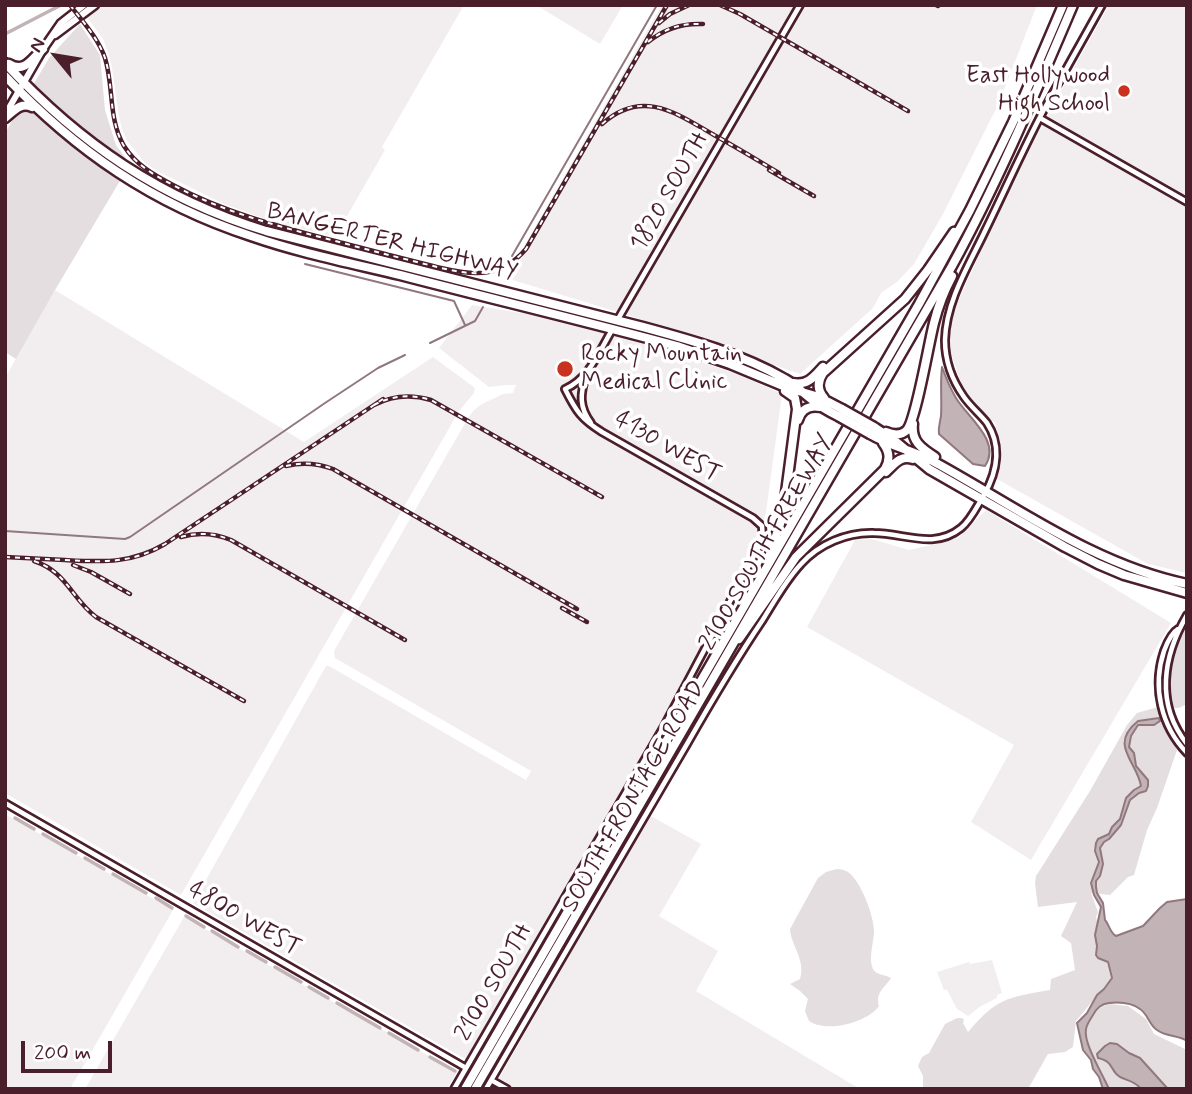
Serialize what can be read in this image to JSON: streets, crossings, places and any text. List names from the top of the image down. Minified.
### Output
{"streets":{"highway":["BANGERTER HIGHWAY","2100 SOUTH FREEWAY"],"street":["1820 SOUTH","4130 WEST","SOUTH FRONTAGE ROAD","4800 WEST","2100 SOUTH"]},"crossings":[["1820 SOUTH","BANGERTER HIGHWAY"],["1820 SOUTH","4130 WEST"],["BANGERTER HIGHWAY","SOUTH FRONTAGE ROAD"],["4130 WEST","2100 SOUTH"],["4800 WEST","2100 SOUTH"]],"places":["East Hollywood High School","Rocky Mountain Medical Clinic"],"scale_bar":"200 m","north":"top left"}
